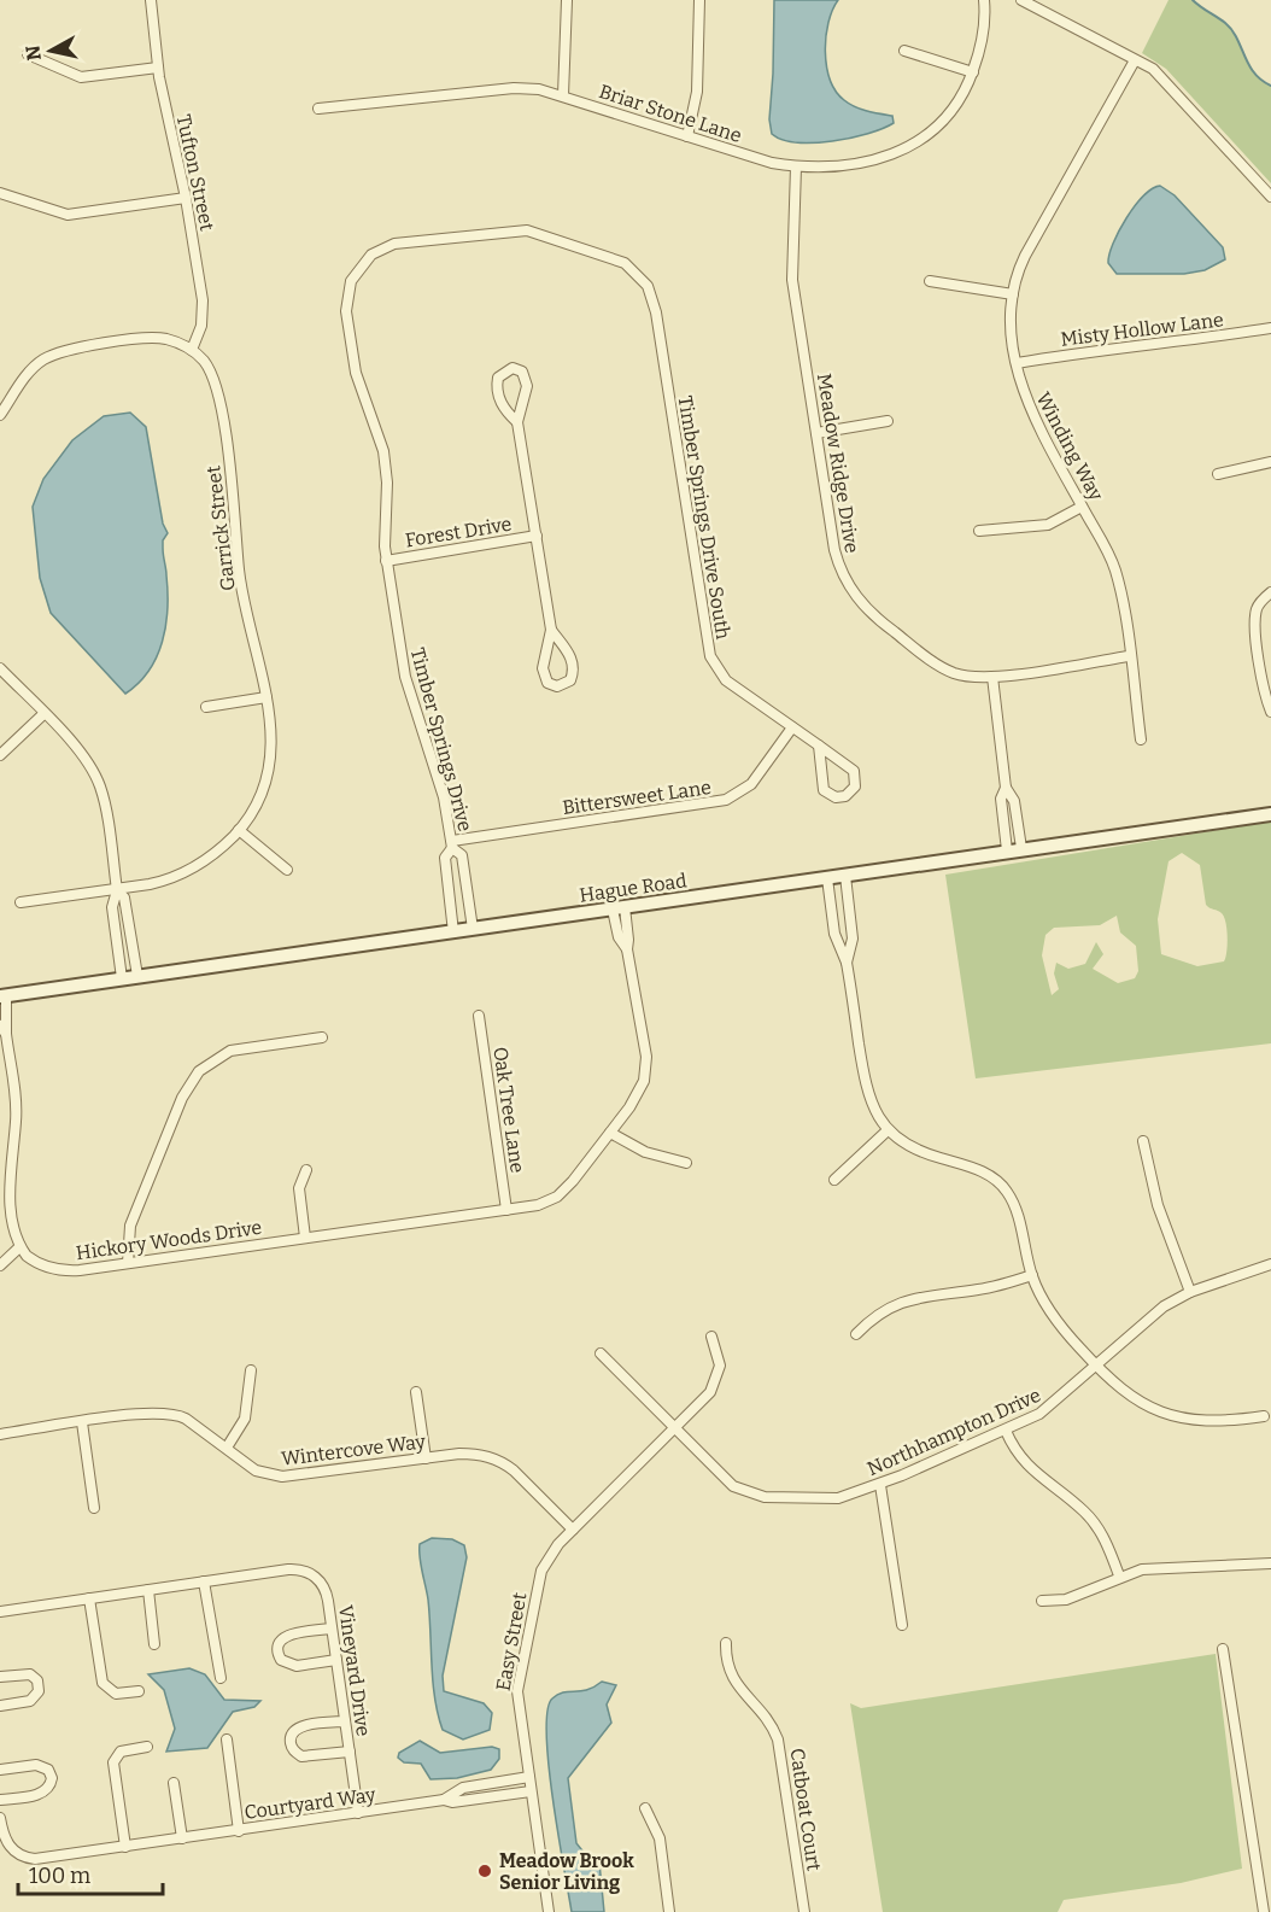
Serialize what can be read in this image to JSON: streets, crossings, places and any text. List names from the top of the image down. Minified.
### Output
{"streets":{"street":["Briar Stone Lane","Tufton Street","Misty Hollow Lane","Winding Way","Meadow Ridge Drive","Timber Springs Drive South","Garrick Street","Forest Drive","Timber Springs Drive","Bittersweet Lane","Hague Road","Oak Tree Lane","Hickory Woods Drive","Northhampton Drive","Wintercove Way","Easy Street","Vineyard Drive","Courtyard Way","Catboat Court"]},"crossings":[["Briar Stone Lane","Meadow Ridge Drive"],["Tufton Street","Garrick Street"],["Misty Hollow Lane","Winding Way"],["Winding Way","Meadow Ridge Drive"],["Timber Springs Drive South","Timber Springs Drive"],["Timber Springs Drive South","Bittersweet Lane"],["Forest Drive","Timber Springs Drive"],["Timber Springs Drive","Bittersweet Lane"],["Timber Springs Drive","Hague Road"],["Hague Road","Hickory Woods Drive"],["Oak Tree Lane","Hickory Woods Drive"],["Northhampton Drive","Easy Street"],["Wintercove Way","Easy Street"],["Easy Street","Courtyard Way"],["Vineyard Drive","Courtyard Way"]],"places":["Meadow Brook Senior Living"],"scale_bar":"100 m","north":"left"}
